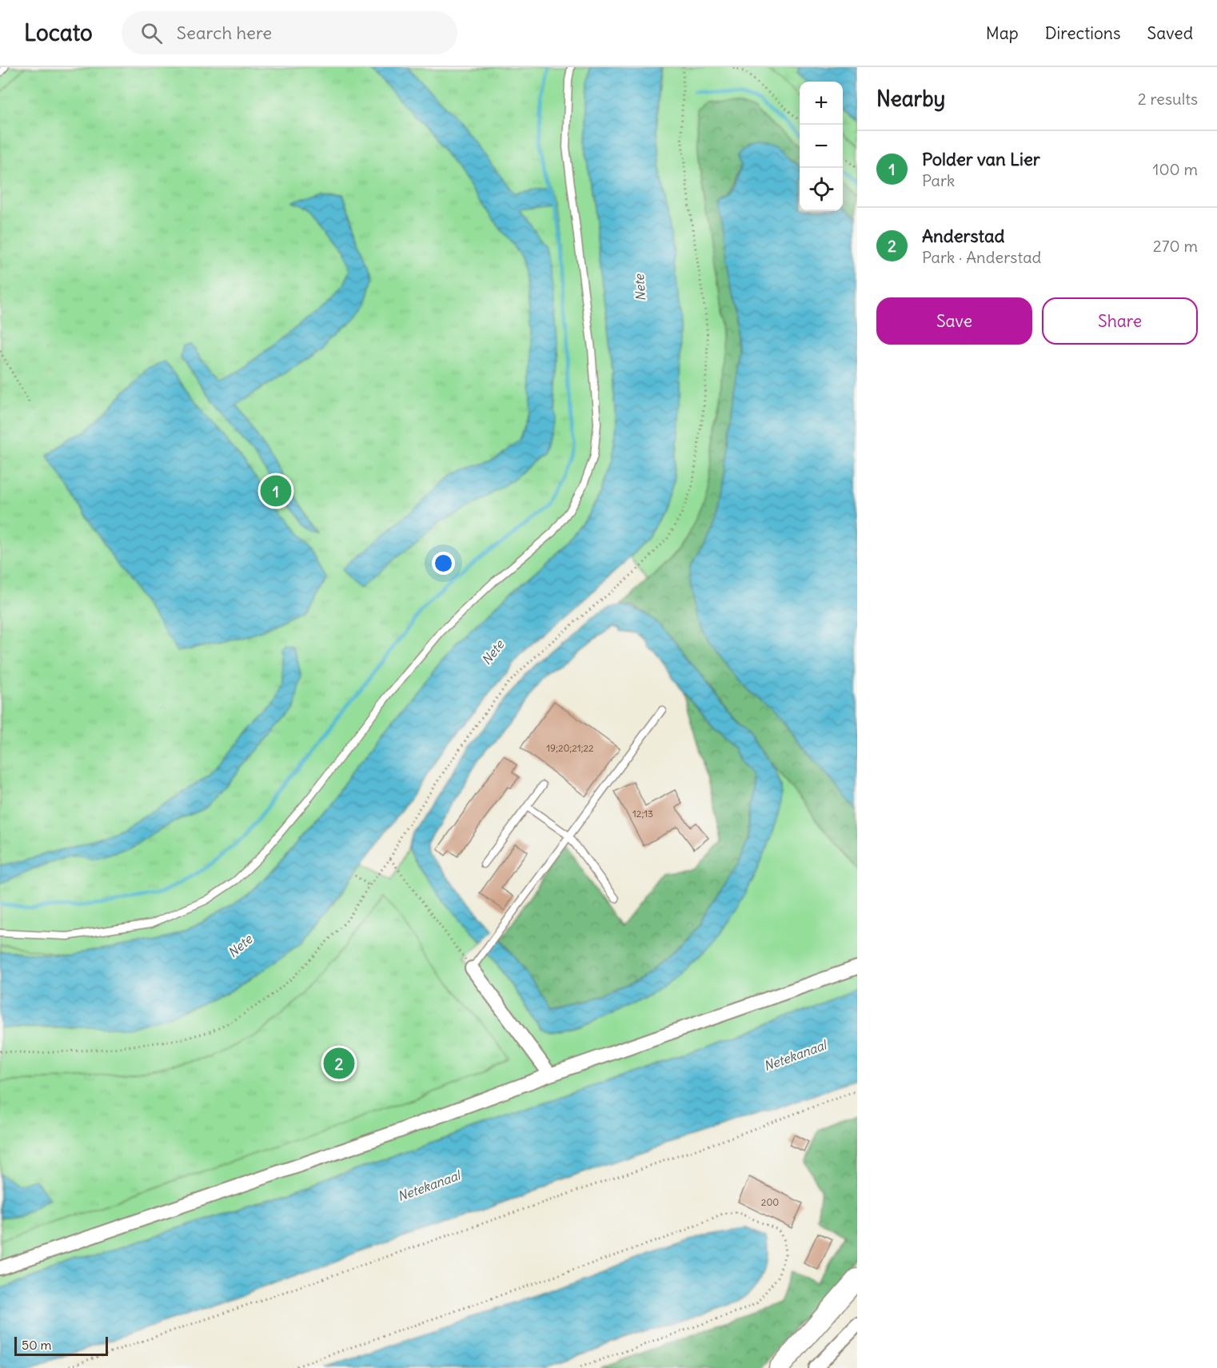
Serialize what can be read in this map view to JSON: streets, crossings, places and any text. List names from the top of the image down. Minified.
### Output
{"water":["Nete","Netekanaal"],"house_numbers":["19;20;21;22","12;13","200"],"scale_bar":"50 m","page":{"header":"Locato","search":"Search here","nav":["Map","Directions","Saved"],"heading":["Nearby","2 results"],"map_buttons":["+","−"],"list":[{"mark":"1","name":"Polder van Lier","note":"Park","value":"100 m"},{"mark":"2","name":"Anderstad","note":"Park · Anderstad","value":"270 m"}],"buttons":["Save","Share"],"pins":["1","2"],"scale":"50 m"}}
